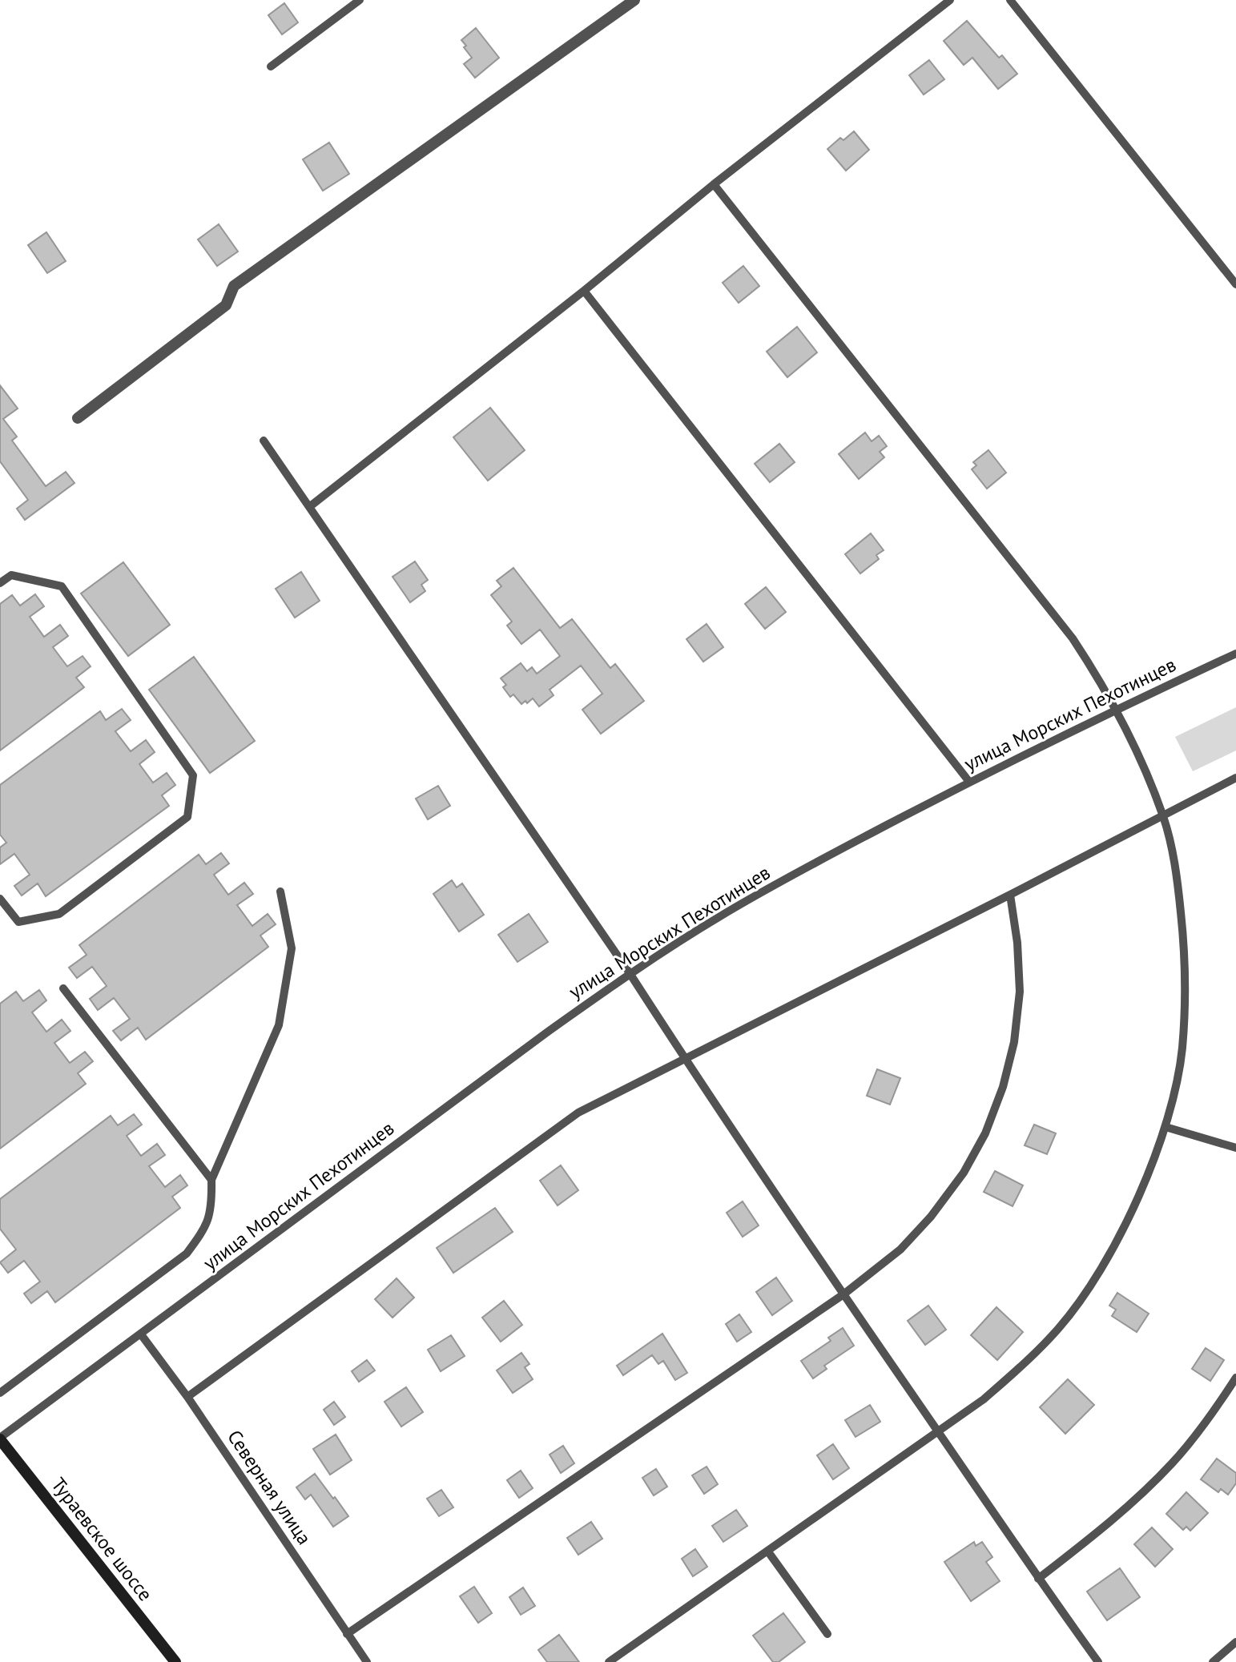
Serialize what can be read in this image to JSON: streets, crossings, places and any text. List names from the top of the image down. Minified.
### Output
{"streets":{"main road":["Тураевское шоссе"],"lane":["улица Морских Пехотинцев","Северная улица"]},"crossings":[["улица Морских Пехотинцев","Северная улица"],["улица Морских Пехотинцев","Тураевское шоссе"]]}
